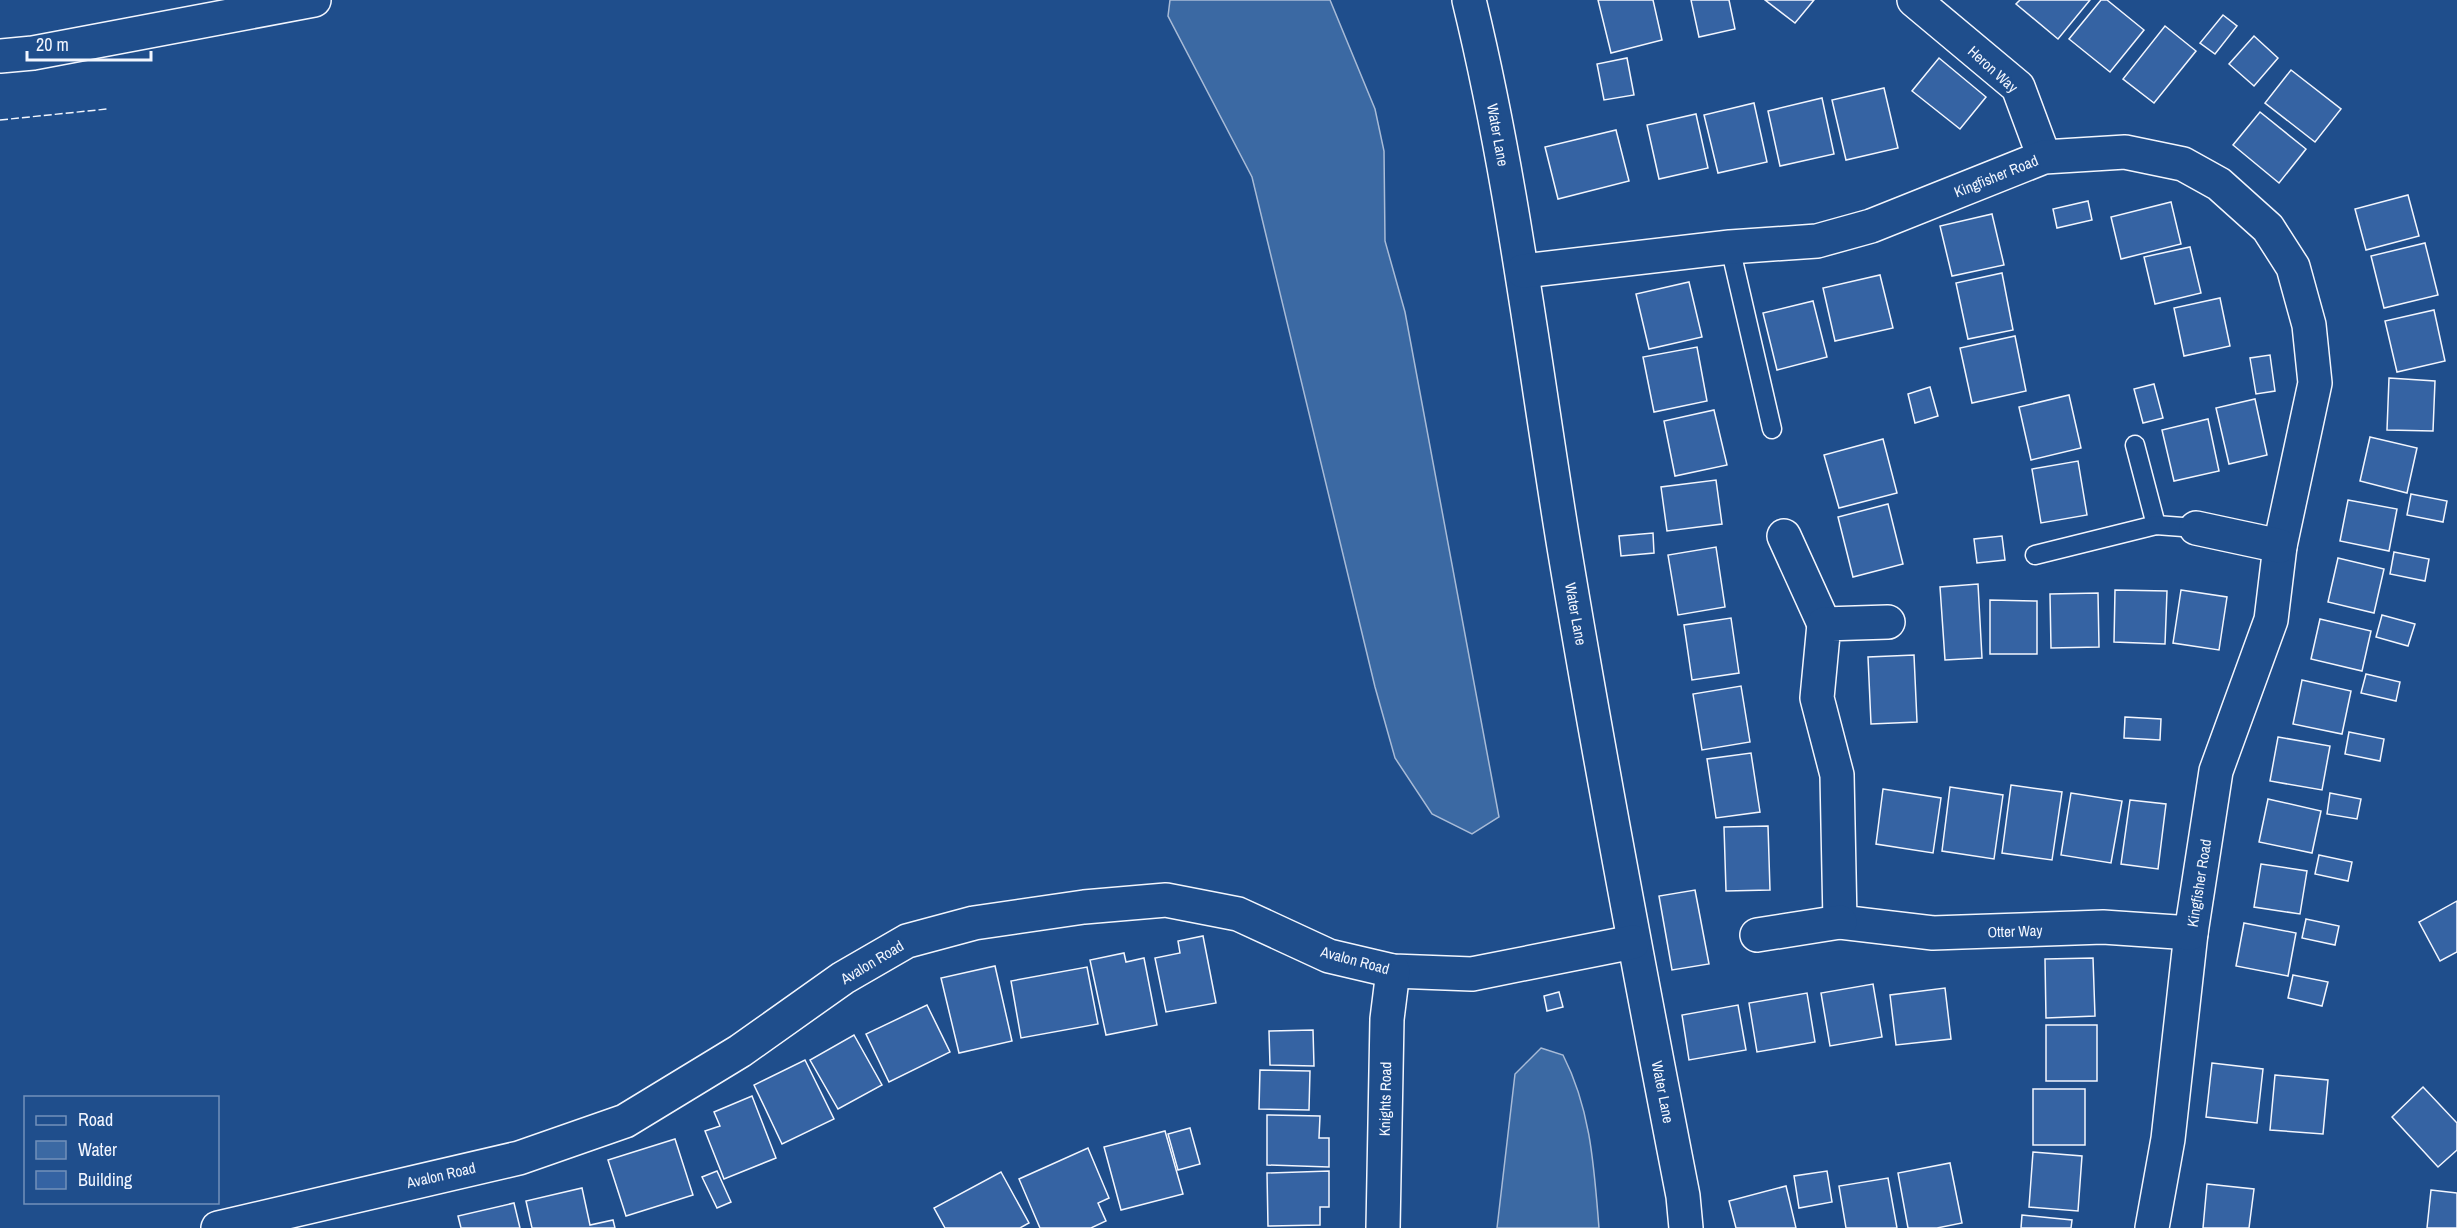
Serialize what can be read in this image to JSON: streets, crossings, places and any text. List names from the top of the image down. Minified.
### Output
{"streets":{"main road":["Heron Way","Water Lane","Kingfisher Road","Otter Way","Avalon Road","Knights Road"]},"crossings":[["Heron Way","Kingfisher Road"],["Water Lane","Kingfisher Road"],["Water Lane","Avalon Road"],["Kingfisher Road","Otter Way"],["Avalon Road","Knights Road"]],"legend":["Road","Water","Building"],"scale_bar":"20 m"}
